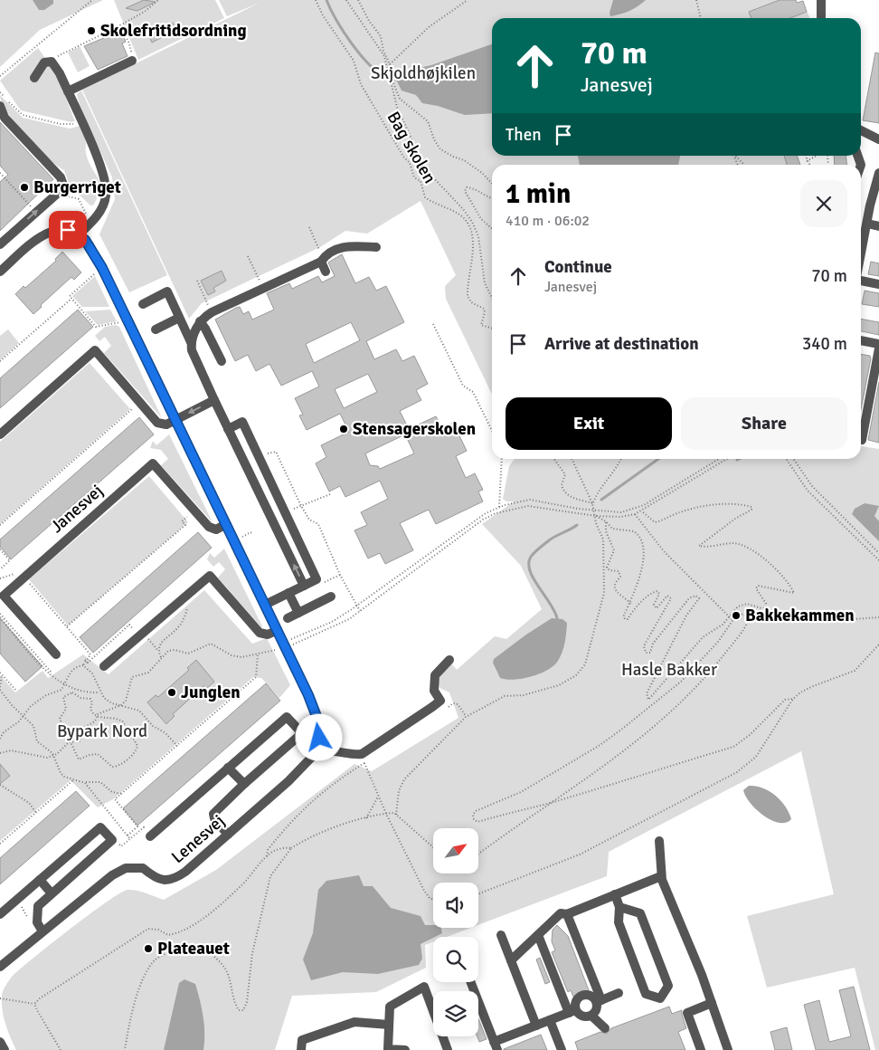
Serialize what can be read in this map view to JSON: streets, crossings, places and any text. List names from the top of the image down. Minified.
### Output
{"streets":{"street":["Janesvej","Lenesvej"],"path":["Bag skolen"]},"parks":["Skjoldhøjkilen","Hasle Bakker","Bypark Nord"],"places":["Skolefritidsordning","Burgerriget","Stensagerskolen","Bakkekammen","Junglen","Plateauet"],"north":"top right","page":{"turn":["70 m","Janesvej"],"then":"Then","heading":["1 min","410 m · 06:02"],"list":[{"name":"Continue","note":"Janesvej","value":"70 m"},{"name":"Arrive at destination","value":"340 m"}],"buttons":["Exit","Share"]}}
